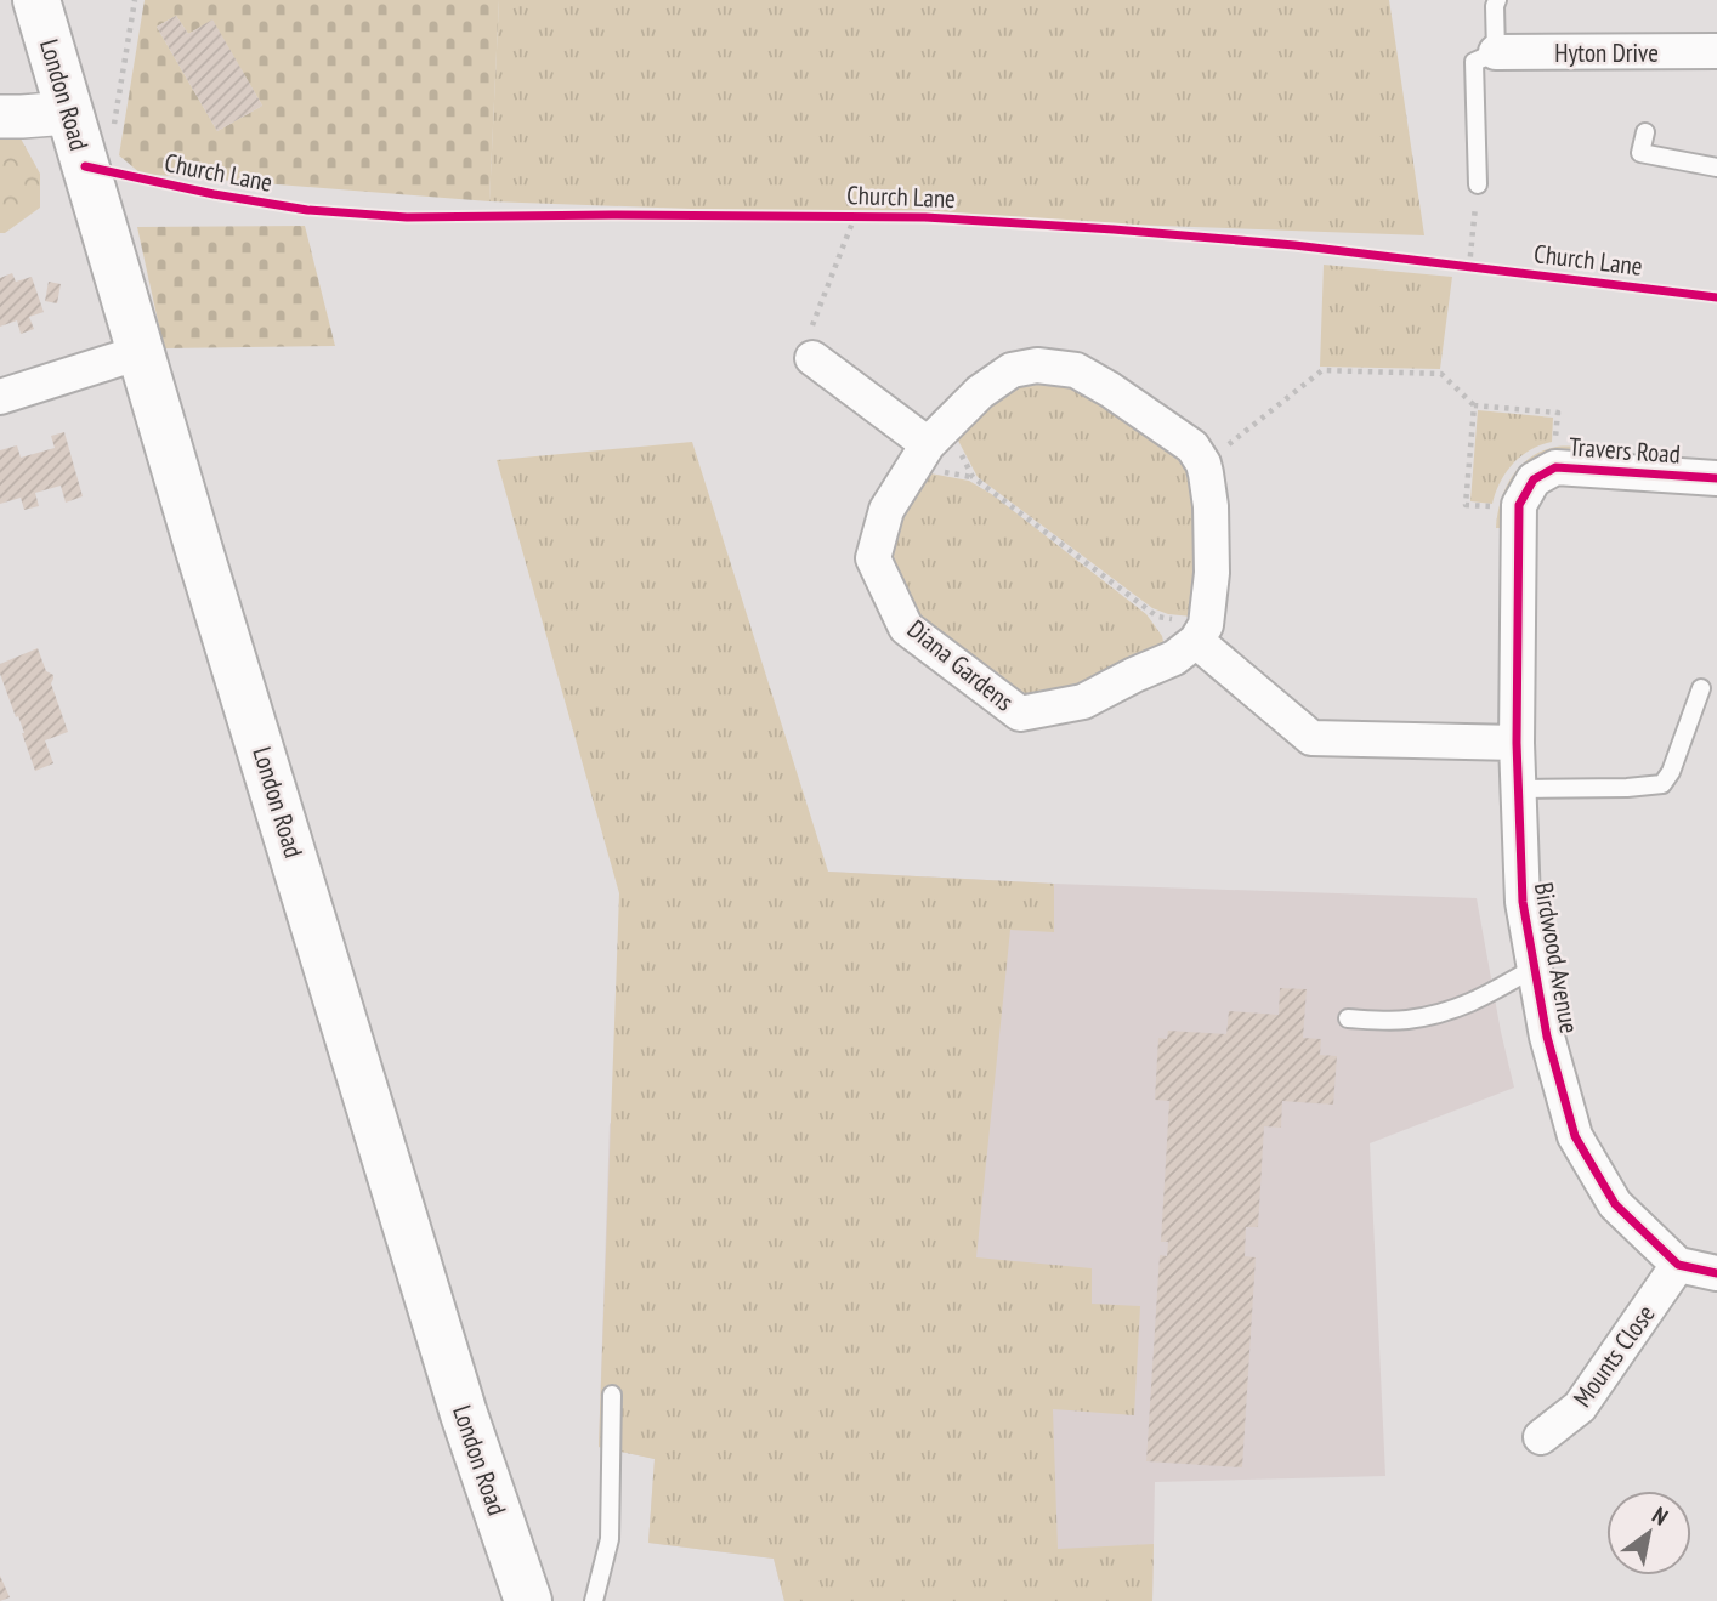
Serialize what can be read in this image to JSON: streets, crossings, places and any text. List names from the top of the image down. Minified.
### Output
{"streets":{"main road":["London Road"],"street":["Hyton Drive","Travers Road","Diana Gardens","Birdwood Avenue","Mounts Close"],"cycle path":["Church Lane"]},"crossings":[["Travers Road","Birdwood Avenue"],["Birdwood Avenue","Mounts Close"]],"north":"top right"}
